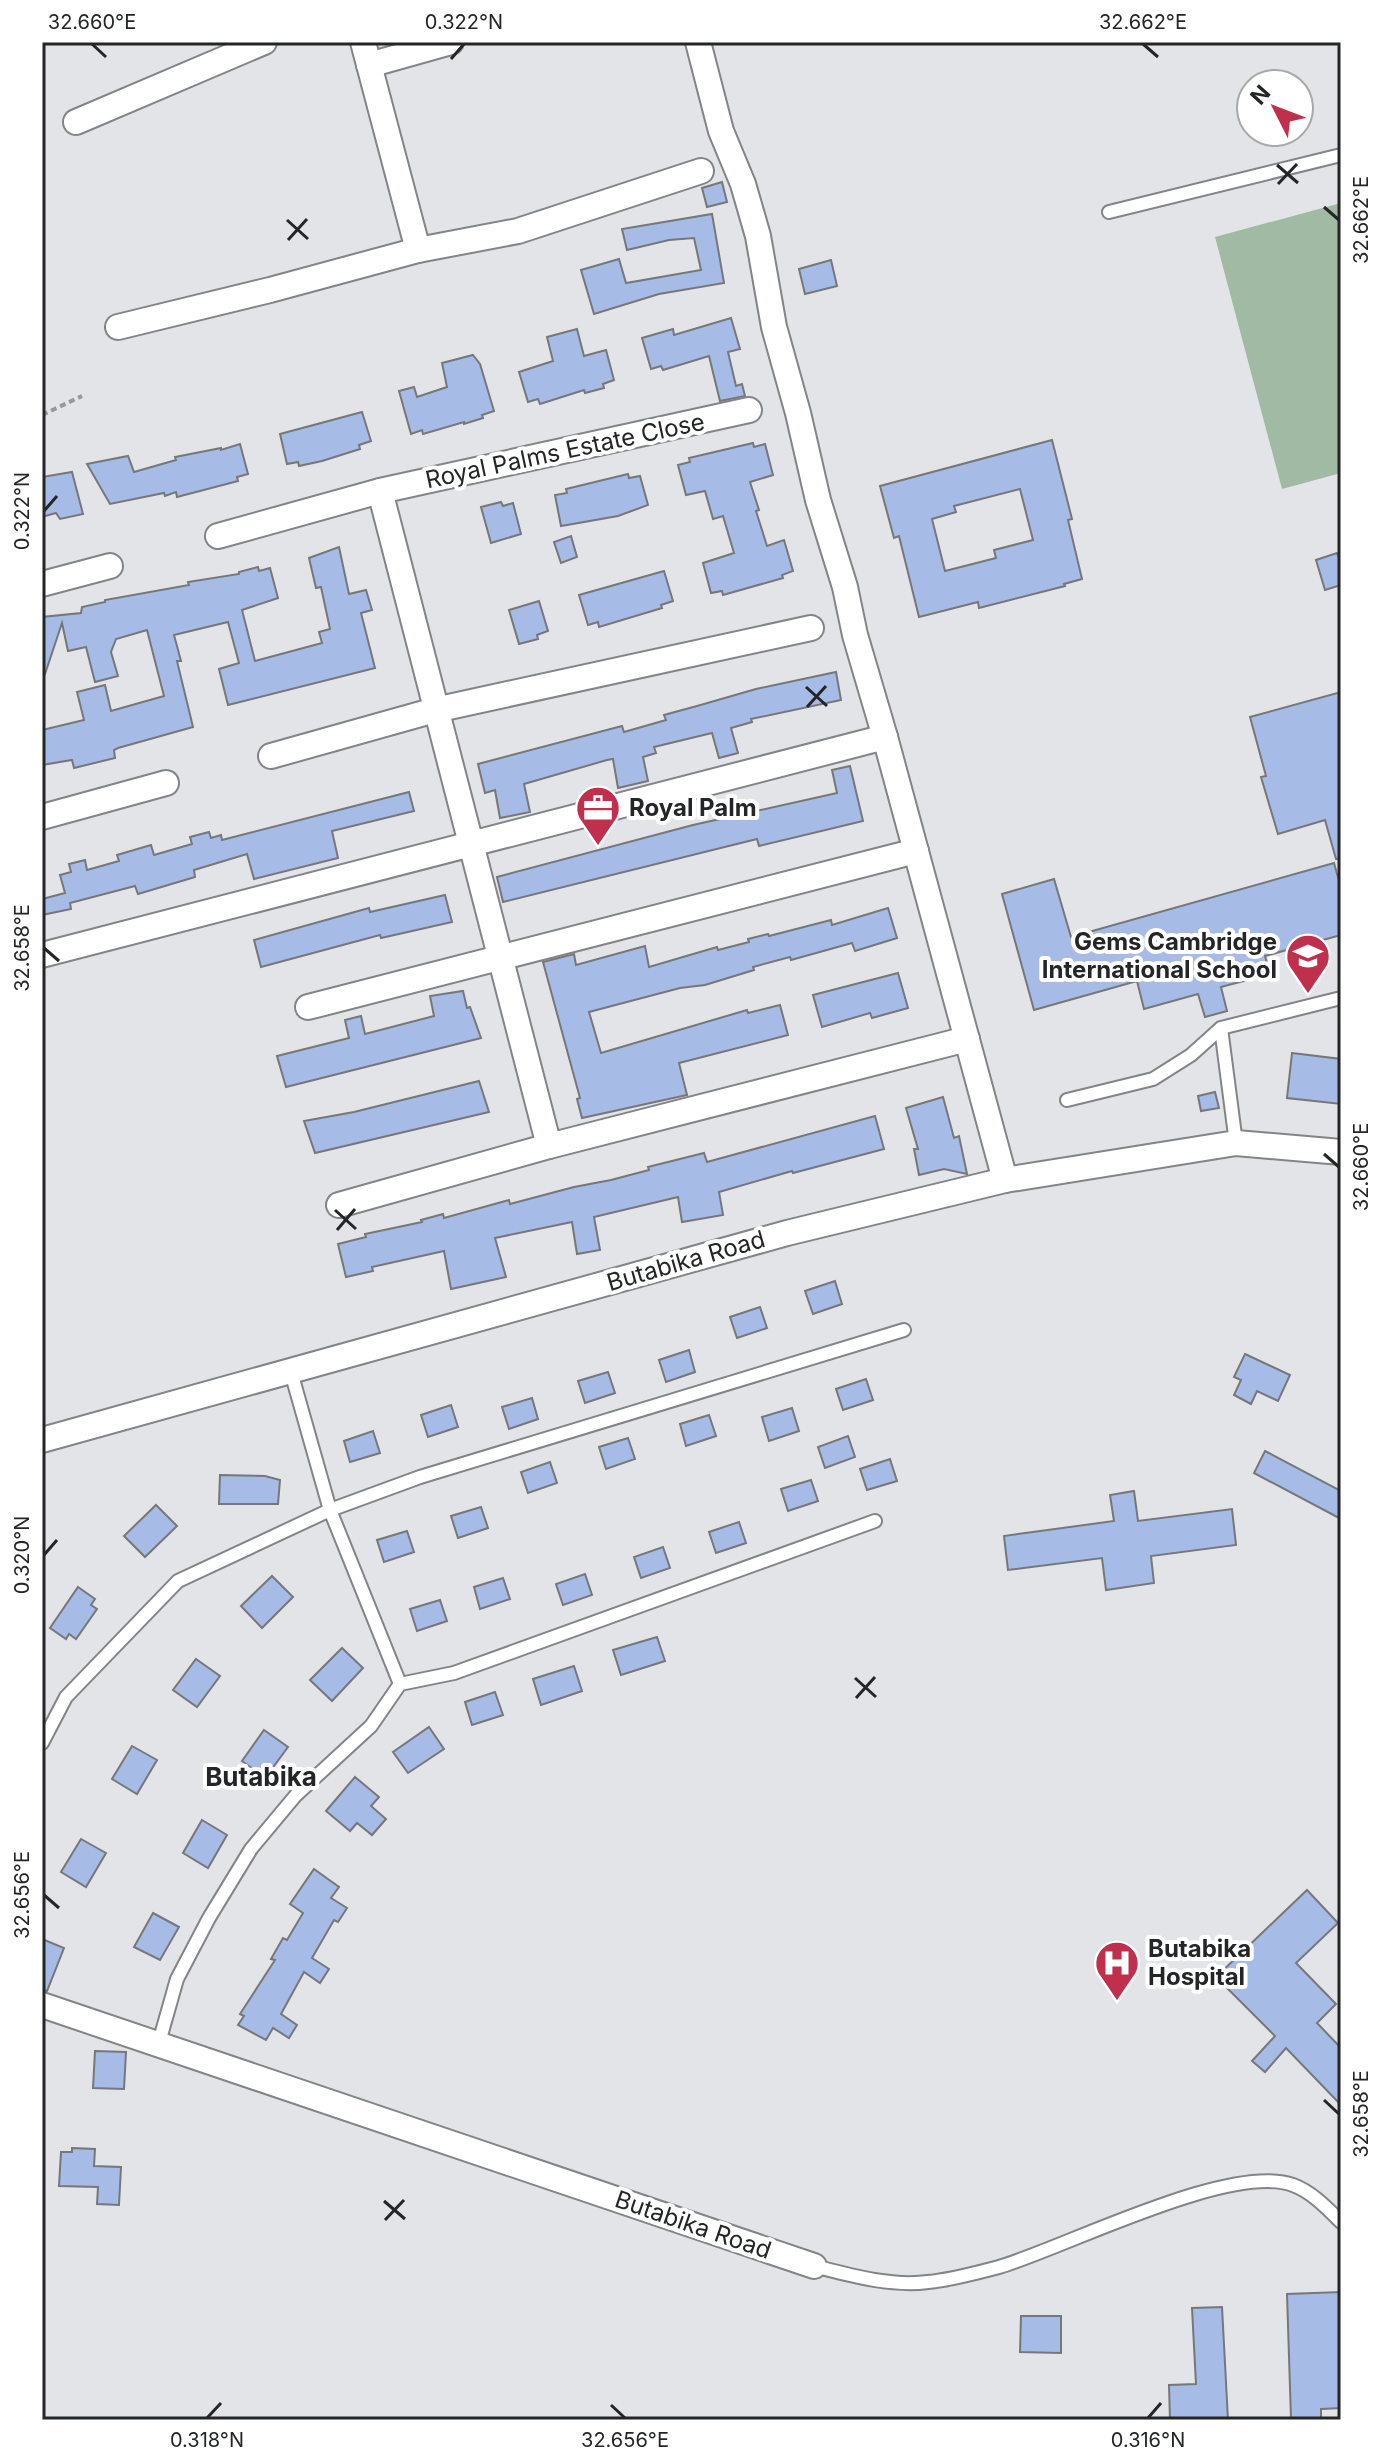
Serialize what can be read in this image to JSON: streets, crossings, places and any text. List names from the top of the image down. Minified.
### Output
{"streets":{"street":["Royal Palms Estate Close","Butabika Road"]},"districts":["Butabika"],"places":{"office":["Royal Palm"],"school or university":["Gems Cambridge International School"],"hospital":["Butabika Hospital"]},"north":"top left","coordinates":["32.660°E","0.322°N","32.662°E","32.658°E","0.320°N","32.656°E","0.318°N","0.316°N"]}
